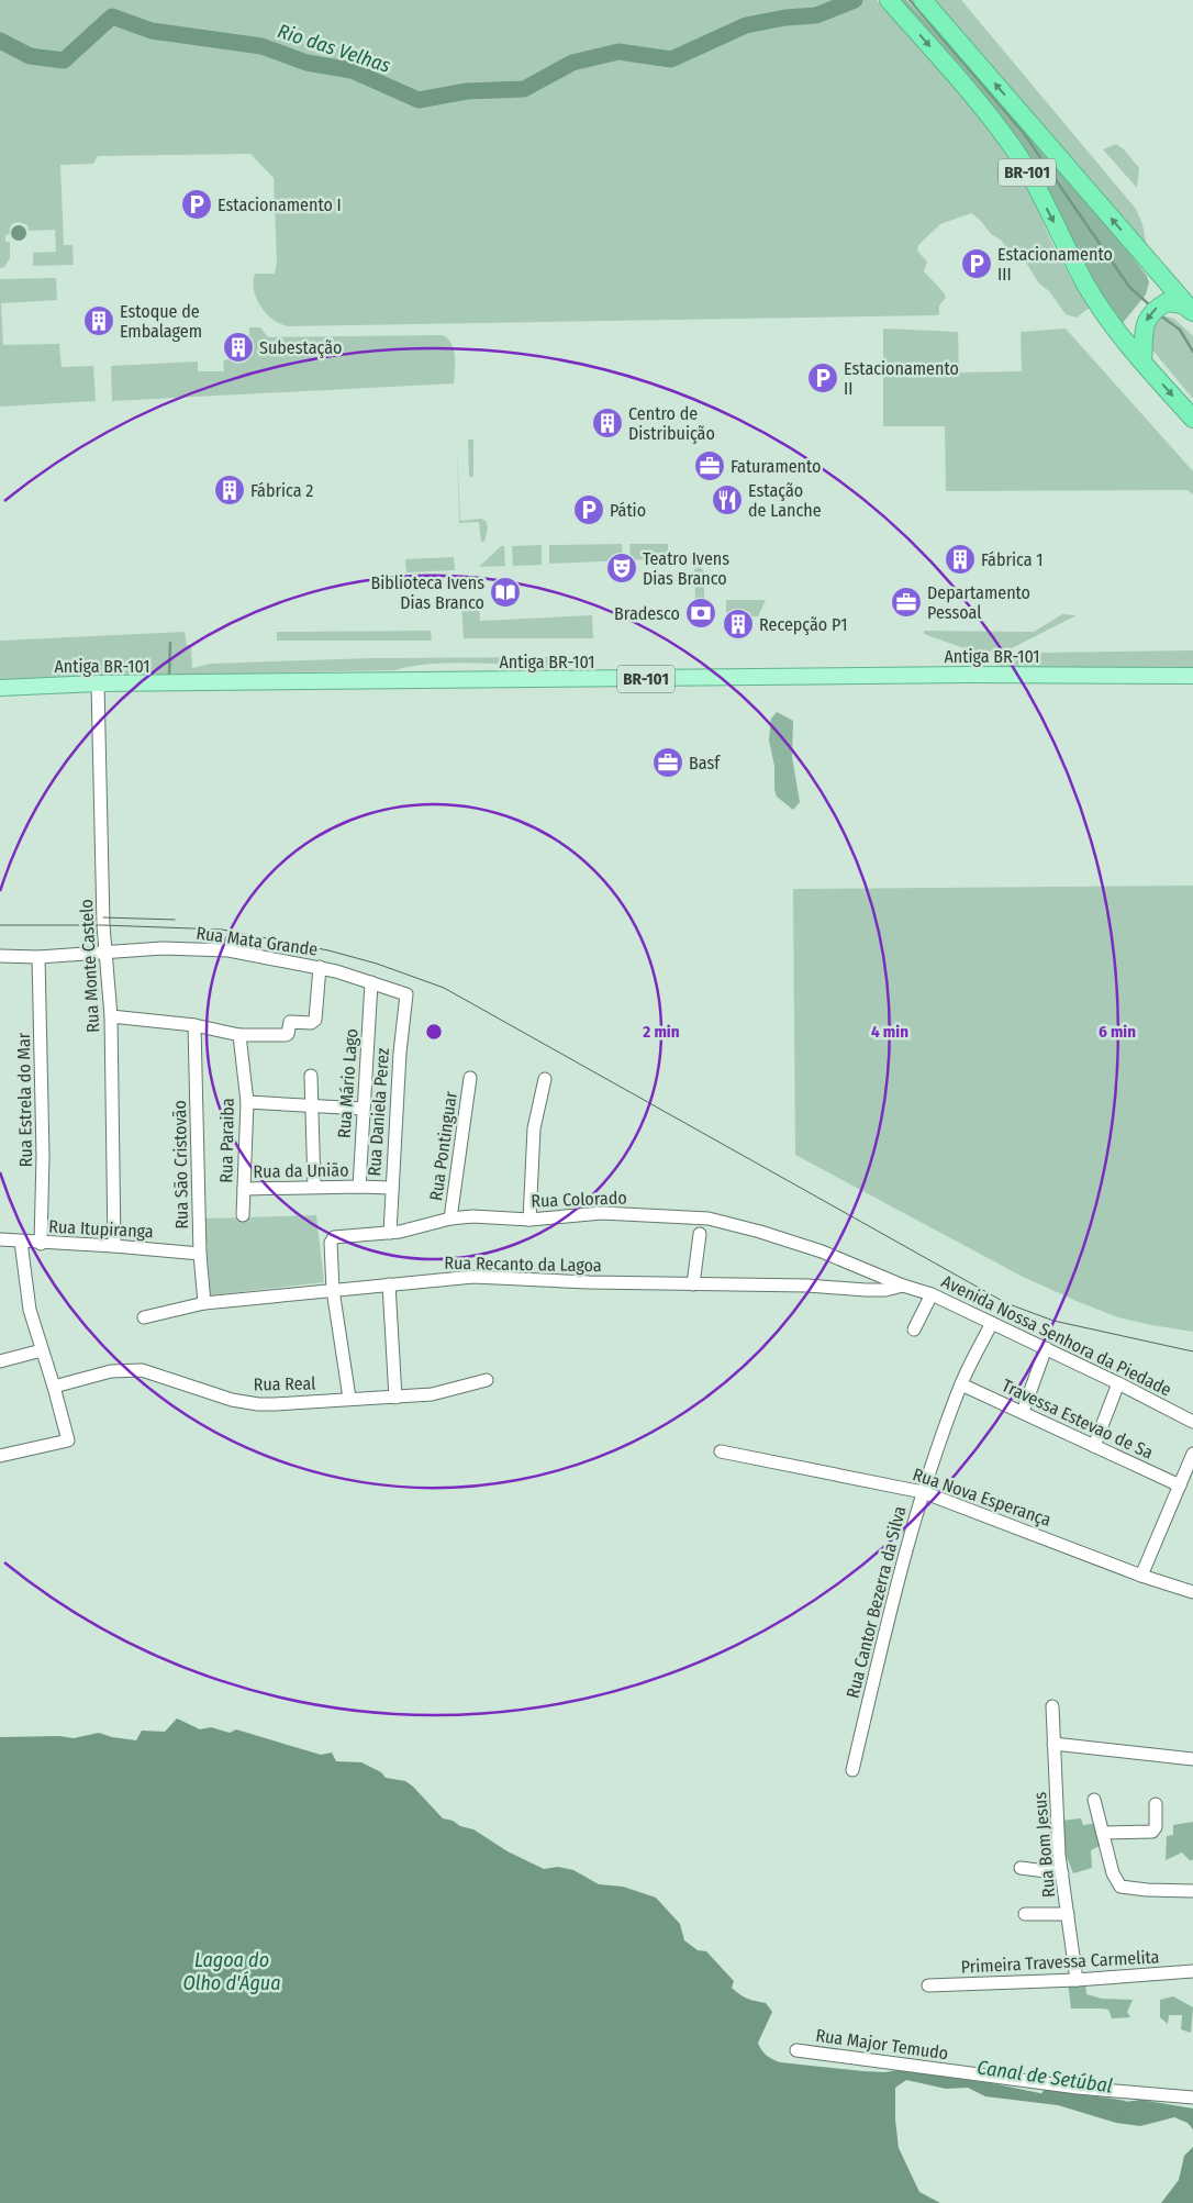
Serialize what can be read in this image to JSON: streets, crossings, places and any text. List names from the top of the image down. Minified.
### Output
{"streets":{"highway":["BR-101"],"main road":["Antiga BR-101"],"street":["Rua Mata Grande","Rua Monte Castelo","Rua Mário Lago","Rua Estrela do Mar","Rua Daniela Perez","Rua Paraiba","Rua Pontinguar","Rua São Cristovão","Rua da União","Rua Colorado","Rua Itupiranga","Rua Recanto da Lagoa","Avenida Nossa Senhora da Piedade","Rua Real","Travessa Estevao de Sa","Rua Nova Esperança","Rua Cantor Bezerra da Silva","Rua Bom Jesus","Primeira Travessa Carmelita","Rua Major Temudo"]},"crossings":[["Antiga BR-101","Rua Monte Castelo"],["Rua Mata Grande","Rua Monte Castelo"],["Rua Mata Grande","Rua Mário Lago"],["Rua Mata Grande","Rua Estrela do Mar"],["Rua Mata Grande","Rua Daniela Perez"],["Rua Monte Castelo","Rua Itupiranga"],["Rua Mário Lago","Rua da União"],["Rua Estrela do Mar","Rua Itupiranga"],["Rua Daniela Perez","Rua da União"],["Rua Daniela Perez","Rua Colorado"],["Rua Paraiba","Rua da União"],["Rua Pontinguar","Rua Colorado"],["Rua São Cristovão","Rua Itupiranga"],["Rua São Cristovão","Rua Recanto da Lagoa"],["Rua Colorado","Rua Recanto da Lagoa"],["Rua Colorado","Avenida Nossa Senhora da Piedade"],["Rua Recanto da Lagoa","Avenida Nossa Senhora da Piedade"],["Avenida Nossa Senhora da Piedade","Rua Cantor Bezerra da Silva"],["Travessa Estevao de Sa","Rua Cantor Bezerra da Silva"],["Rua Nova Esperança","Rua Cantor Bezerra da Silva"],["Rua Bom Jesus","Primeira Travessa Carmelita"]],"water":["Rio das Velhas","Lagoa do Olho d'Água","Canal de Setúbal"],"places":{"parking":["Estacionamento I","Estacionamento III","Estacionamento II","Pátio"],"building":["Estoque de Embalagem","Subestação","Centro de Distribuição","Fábrica 2","Fábrica 1","Recepção P1"],"office":["Faturamento","Departamento Pessoal","Basf"],"restaurant":["Estação de Lanche"],"theatre":["Teatro Ivens Dias Branco"],"library":["Biblioteca Ivens Dias Branco"],"bank":["Bradesco"]},"rings":["2 min","4 min","6 min"]}
